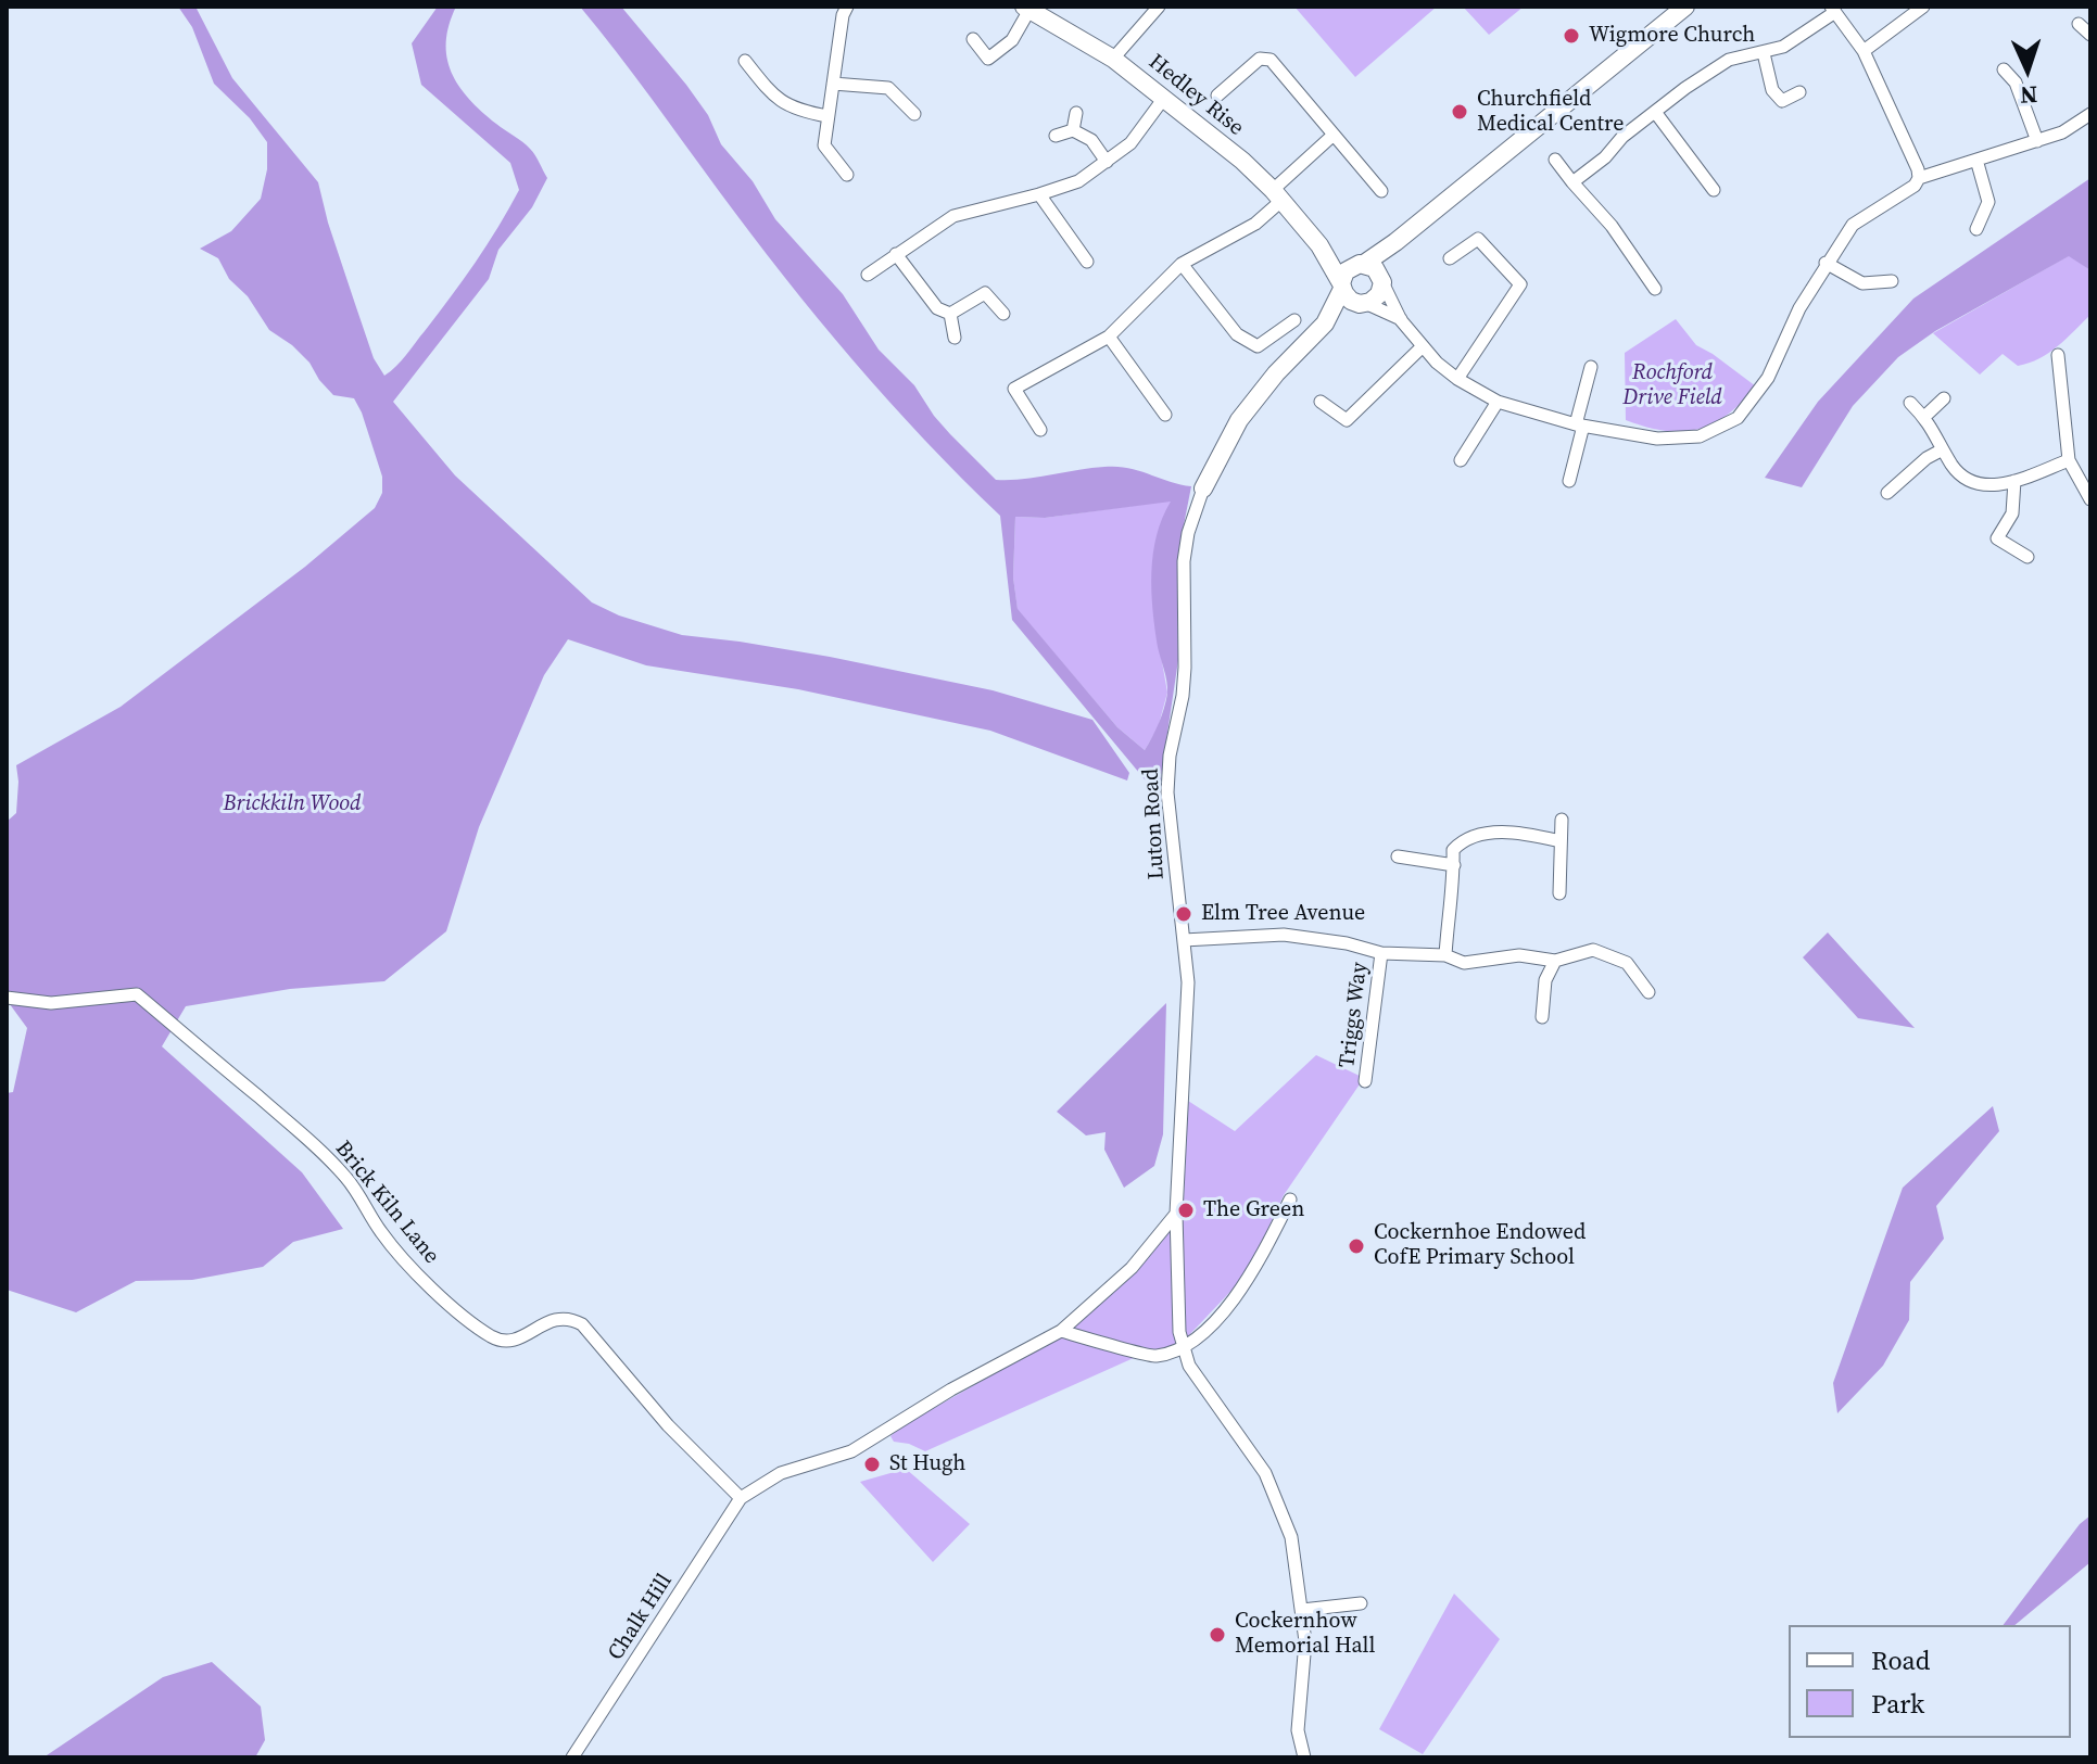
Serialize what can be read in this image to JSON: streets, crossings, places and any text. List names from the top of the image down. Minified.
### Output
{"streets":{"street":["Hedley Rise","Luton Road","Triggs Way","Brick Kiln Lane","Chalk Hill"]},"crossings":[["Brick Kiln Lane","Chalk Hill"]],"parks":["Rochford Drive Field","Brickkiln Wood"],"places":["Wigmore Church","Churchfield Medical Centre","Elm Tree Avenue","The Green","Cockernhoe Endowed CofE Primary School","St Hugh","Cockernhow Memorial Hall"],"legend":["Road","Park"],"north":"bottom"}
